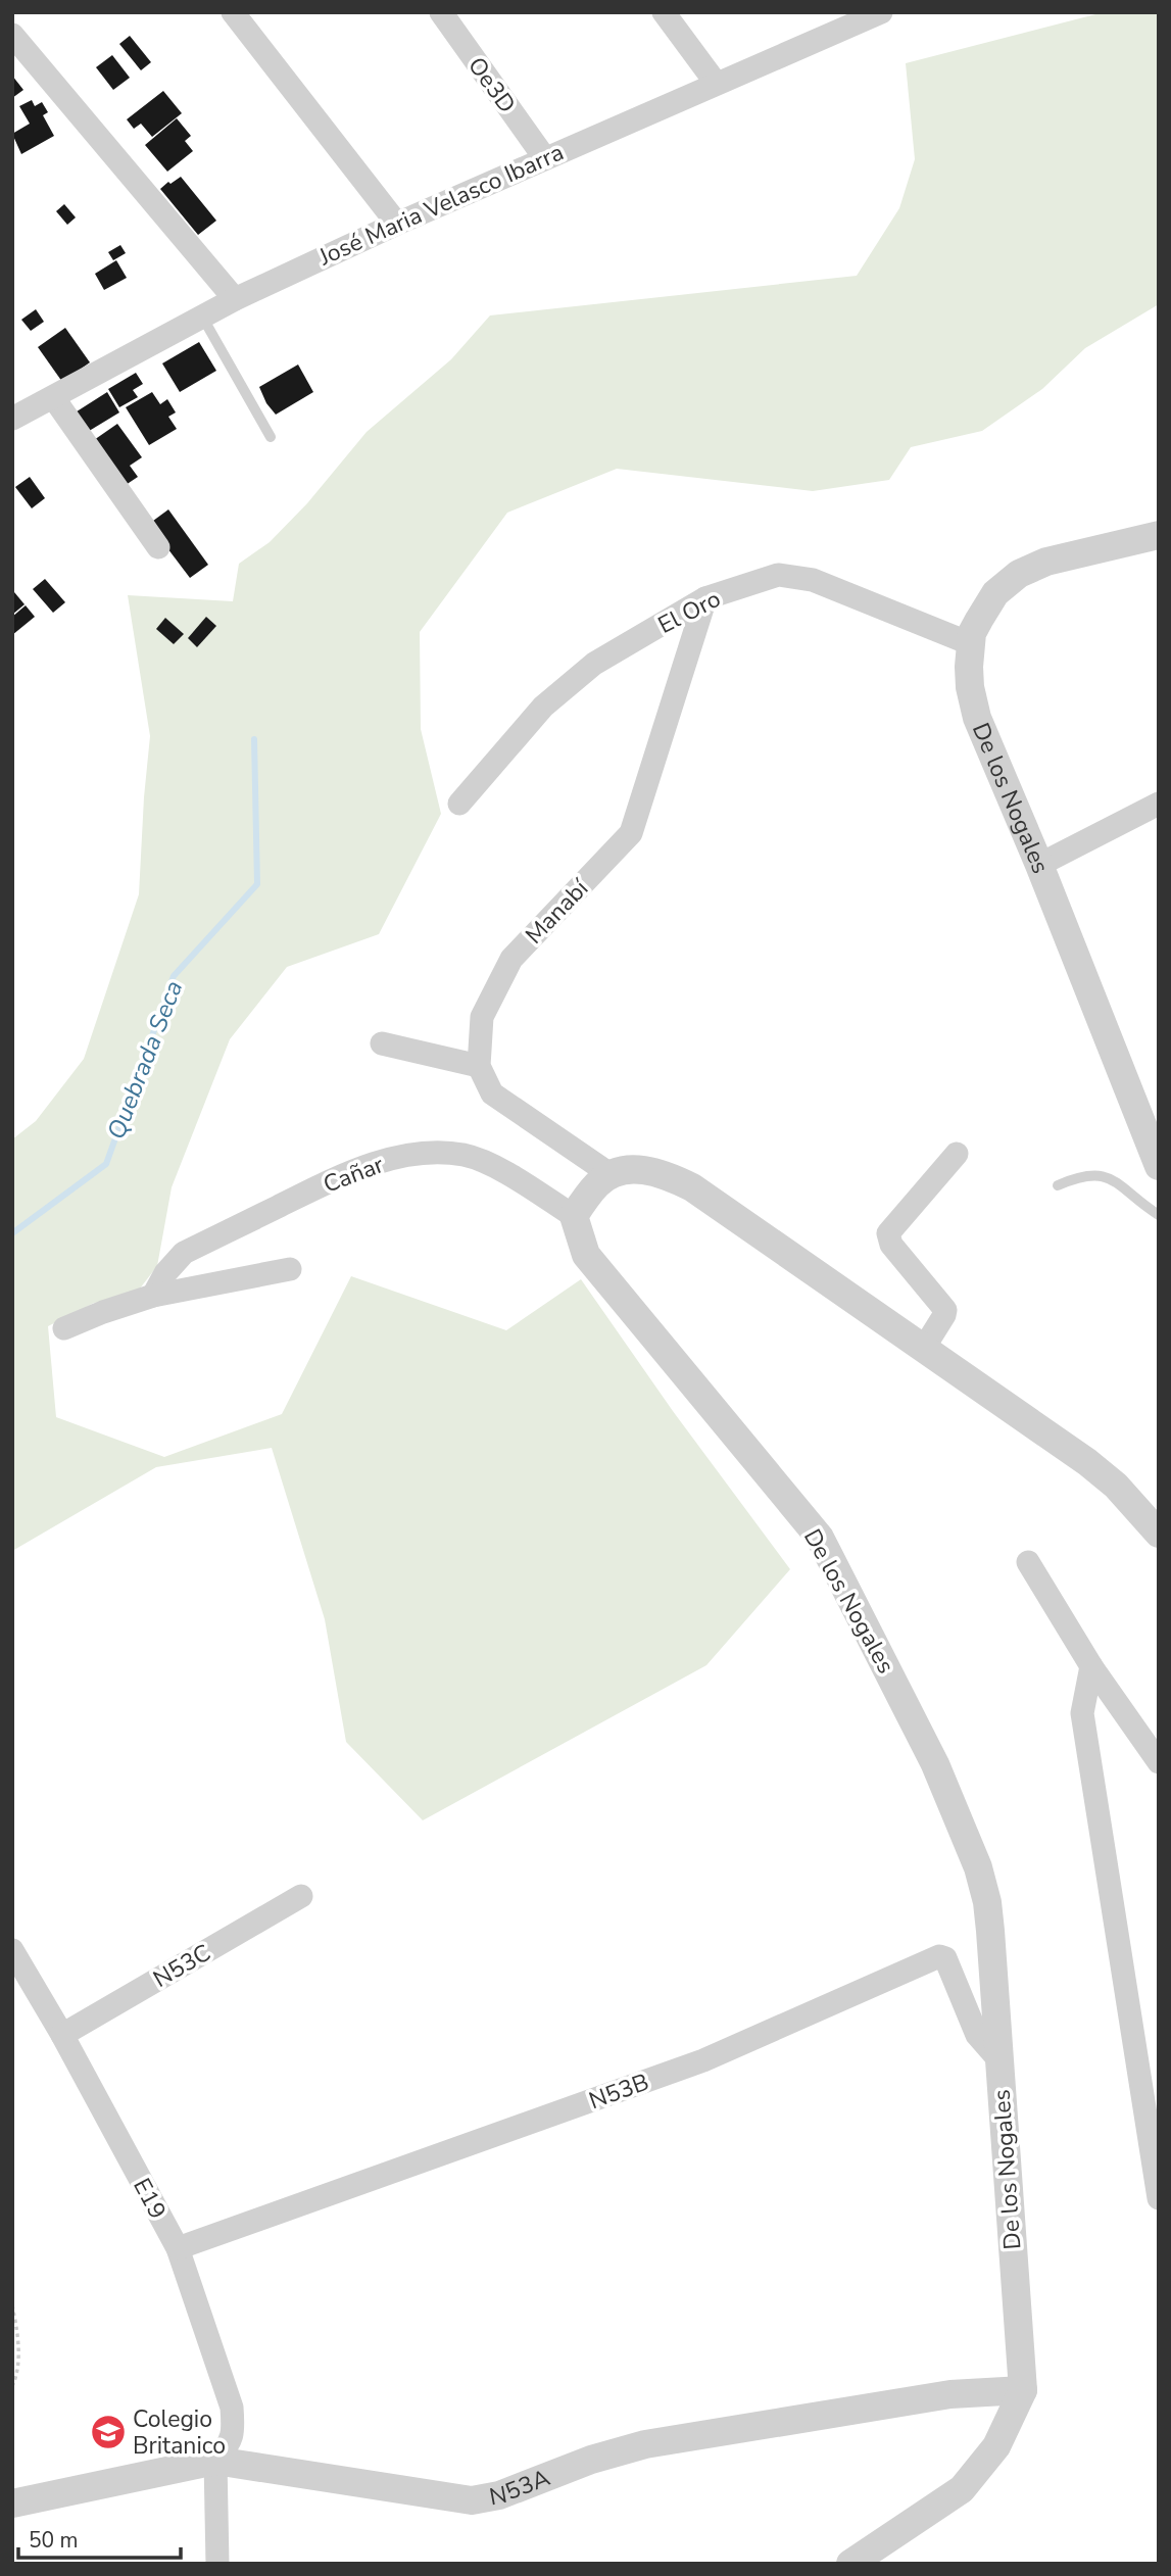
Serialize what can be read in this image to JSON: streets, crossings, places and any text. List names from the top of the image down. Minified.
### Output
{"streets":{"street":["Oe3D","José Maria Velasco Ibarra","El Oro","De los Nogales","Manabí","Cañar","N53C","N53B","E19","N53A"]},"crossings":[["Oe3D","José Maria Velasco Ibarra"],["El Oro","De los Nogales"],["El Oro","Manabí"],["De los Nogales","Cañar"],["De los Nogales","N53B"],["De los Nogales","N53A"],["N53C","E19"],["N53B","E19"],["E19","N53A"]],"water":["Quebrada Seca"],"places":{"school or university":["Colegio Britanico"]},"scale_bar":"50 m"}
